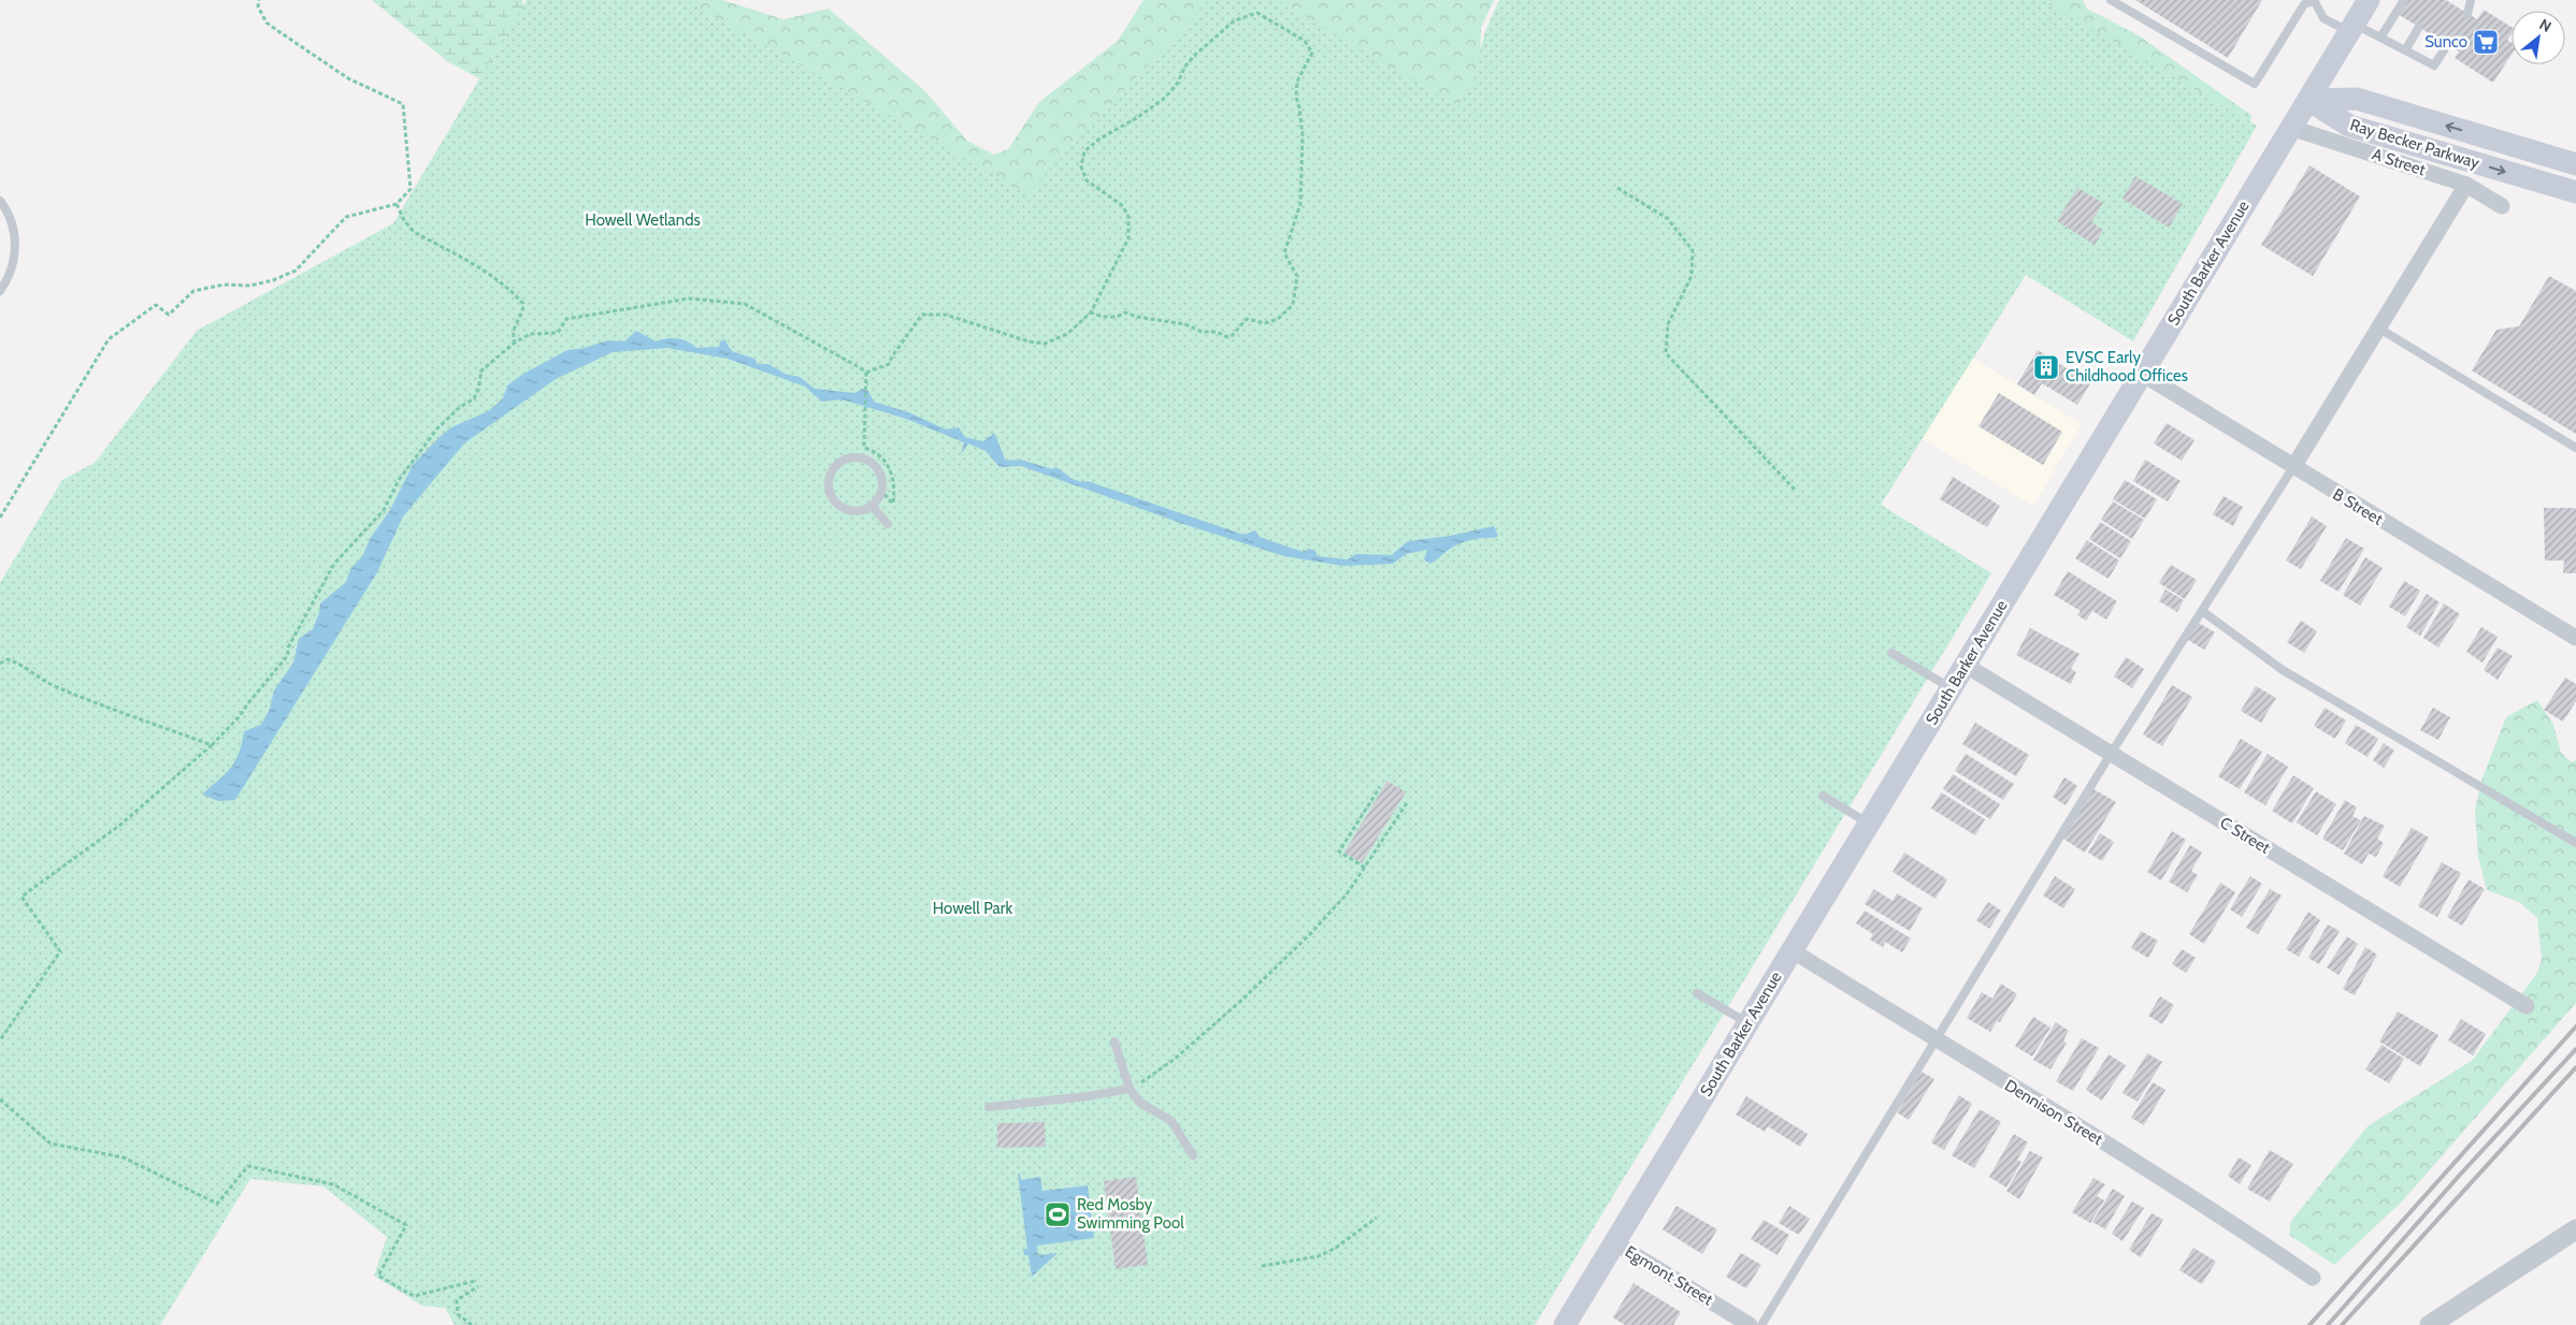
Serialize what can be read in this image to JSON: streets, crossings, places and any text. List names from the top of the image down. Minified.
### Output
{"streets":{"main road":["Ray Becker Parkway","South Barker Avenue"],"street":["A Street","B Street","C Street","Dennison Street","Egmont Street"]},"crossings":[["Ray Becker Parkway","South Barker Avenue"],["A Street","South Barker Avenue"],["South Barker Avenue","B Street"],["South Barker Avenue","C Street"],["South Barker Avenue","Dennison Street"],["South Barker Avenue","Egmont Street"]],"parks":["Howell Wetlands","Howell Park"],"places":{"supermarket":["Sunco"],"building":["EVSC Early Childhood Offices"],"sports":["Red Mosby Swimming Pool"]},"north":"top right"}
